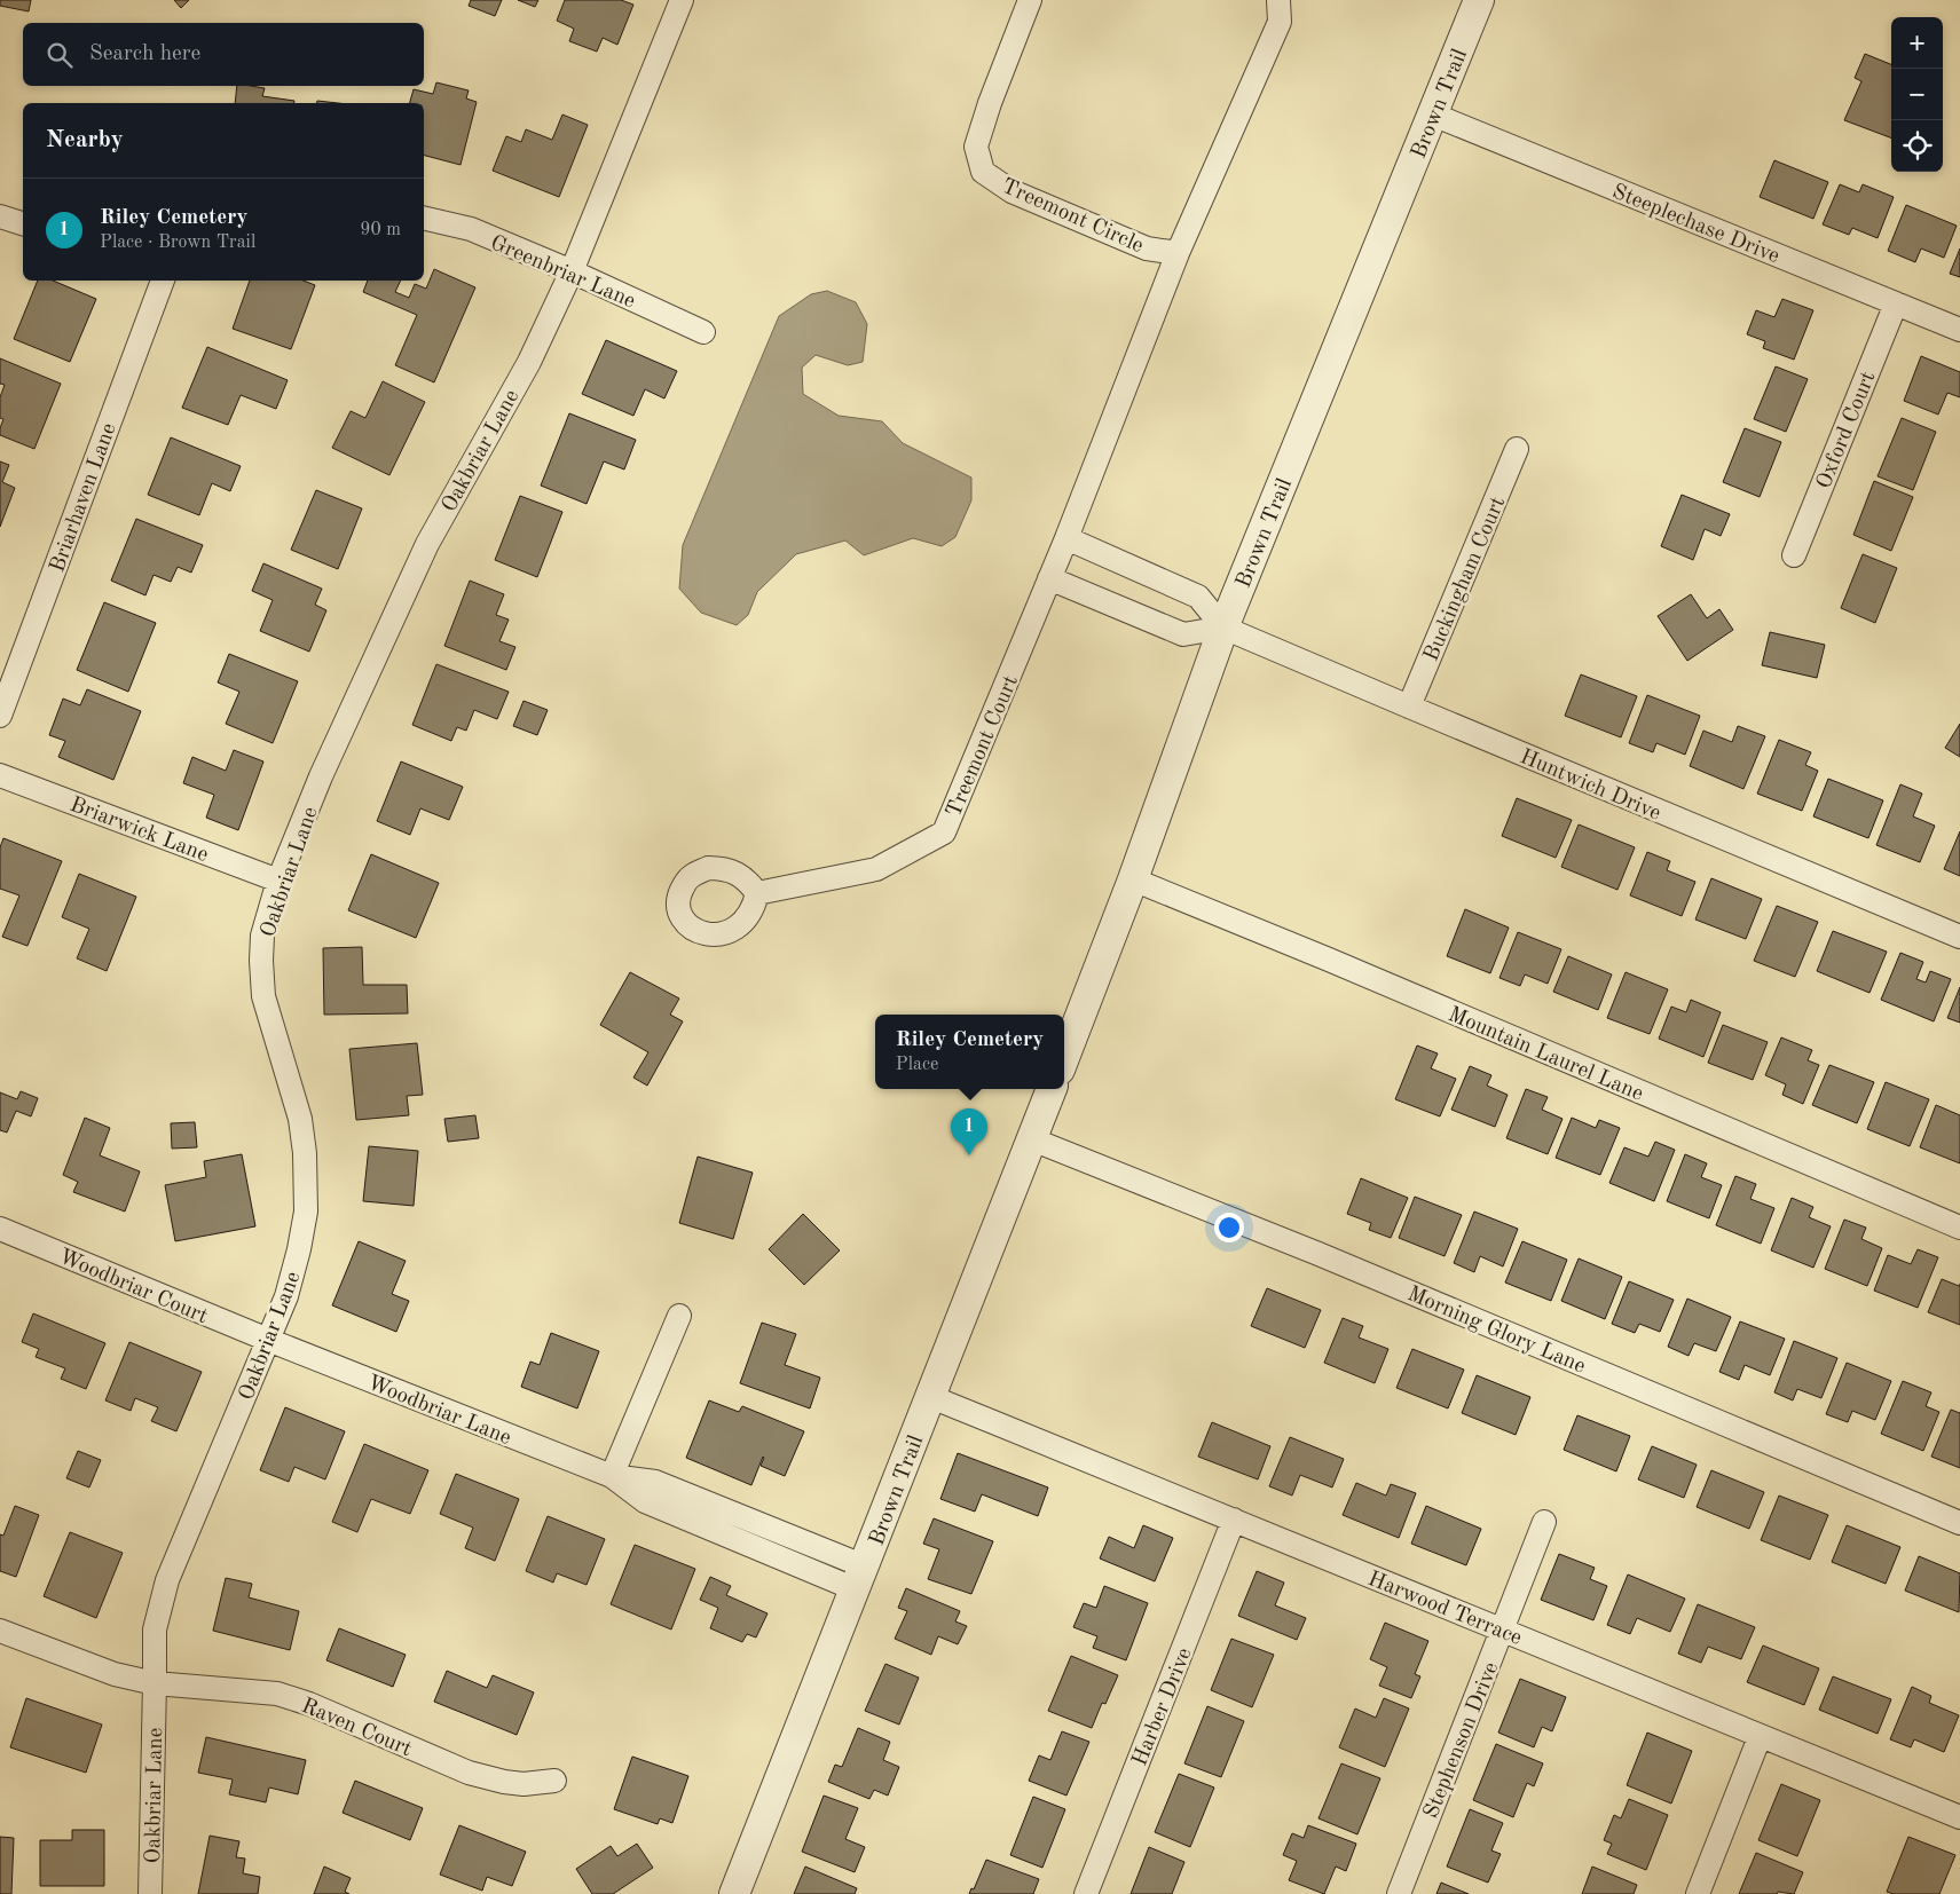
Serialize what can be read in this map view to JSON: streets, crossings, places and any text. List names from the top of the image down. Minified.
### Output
{"streets":{"street":["Brown Trail","Treemont Circle","Steeplechase Drive","Greenbriar Lane","Oxford Court","Oakbriar Lane","Briarhaven Lane","Buckingham Court","Treemont Court","Huntwich Drive","Briarwick Lane","Mountain Laurel Lane","Woodbriar Court","Morning Glory Lane","Woodbriar Lane","Harwood Terrace","Harber Drive","Raven Court","Stephenson Drive"]},"crossings":[["Brown Trail","Steeplechase Drive"],["Brown Trail","Huntwich Drive"],["Brown Trail","Mountain Laurel Lane"],["Brown Trail","Morning Glory Lane"],["Brown Trail","Woodbriar Lane"],["Brown Trail","Harwood Terrace"],["Steeplechase Drive","Oxford Court"],["Greenbriar Lane","Oakbriar Lane"],["Oakbriar Lane","Briarwick Lane"],["Oakbriar Lane","Woodbriar Court"],["Oakbriar Lane","Woodbriar Lane"],["Oakbriar Lane","Raven Court"],["Buckingham Court","Huntwich Drive"],["Woodbriar Court","Woodbriar Lane"],["Harwood Terrace","Harber Drive"],["Harwood Terrace","Stephenson Drive"]],"page":{"map_buttons":["+","−"],"search":"Search here","heading":"Nearby","list":[{"mark":"1","name":"Riley Cemetery","note":"Place · Brown Trail","value":"90 m"}],"popup":["Riley Cemetery","Place"],"pins":"1"}}
